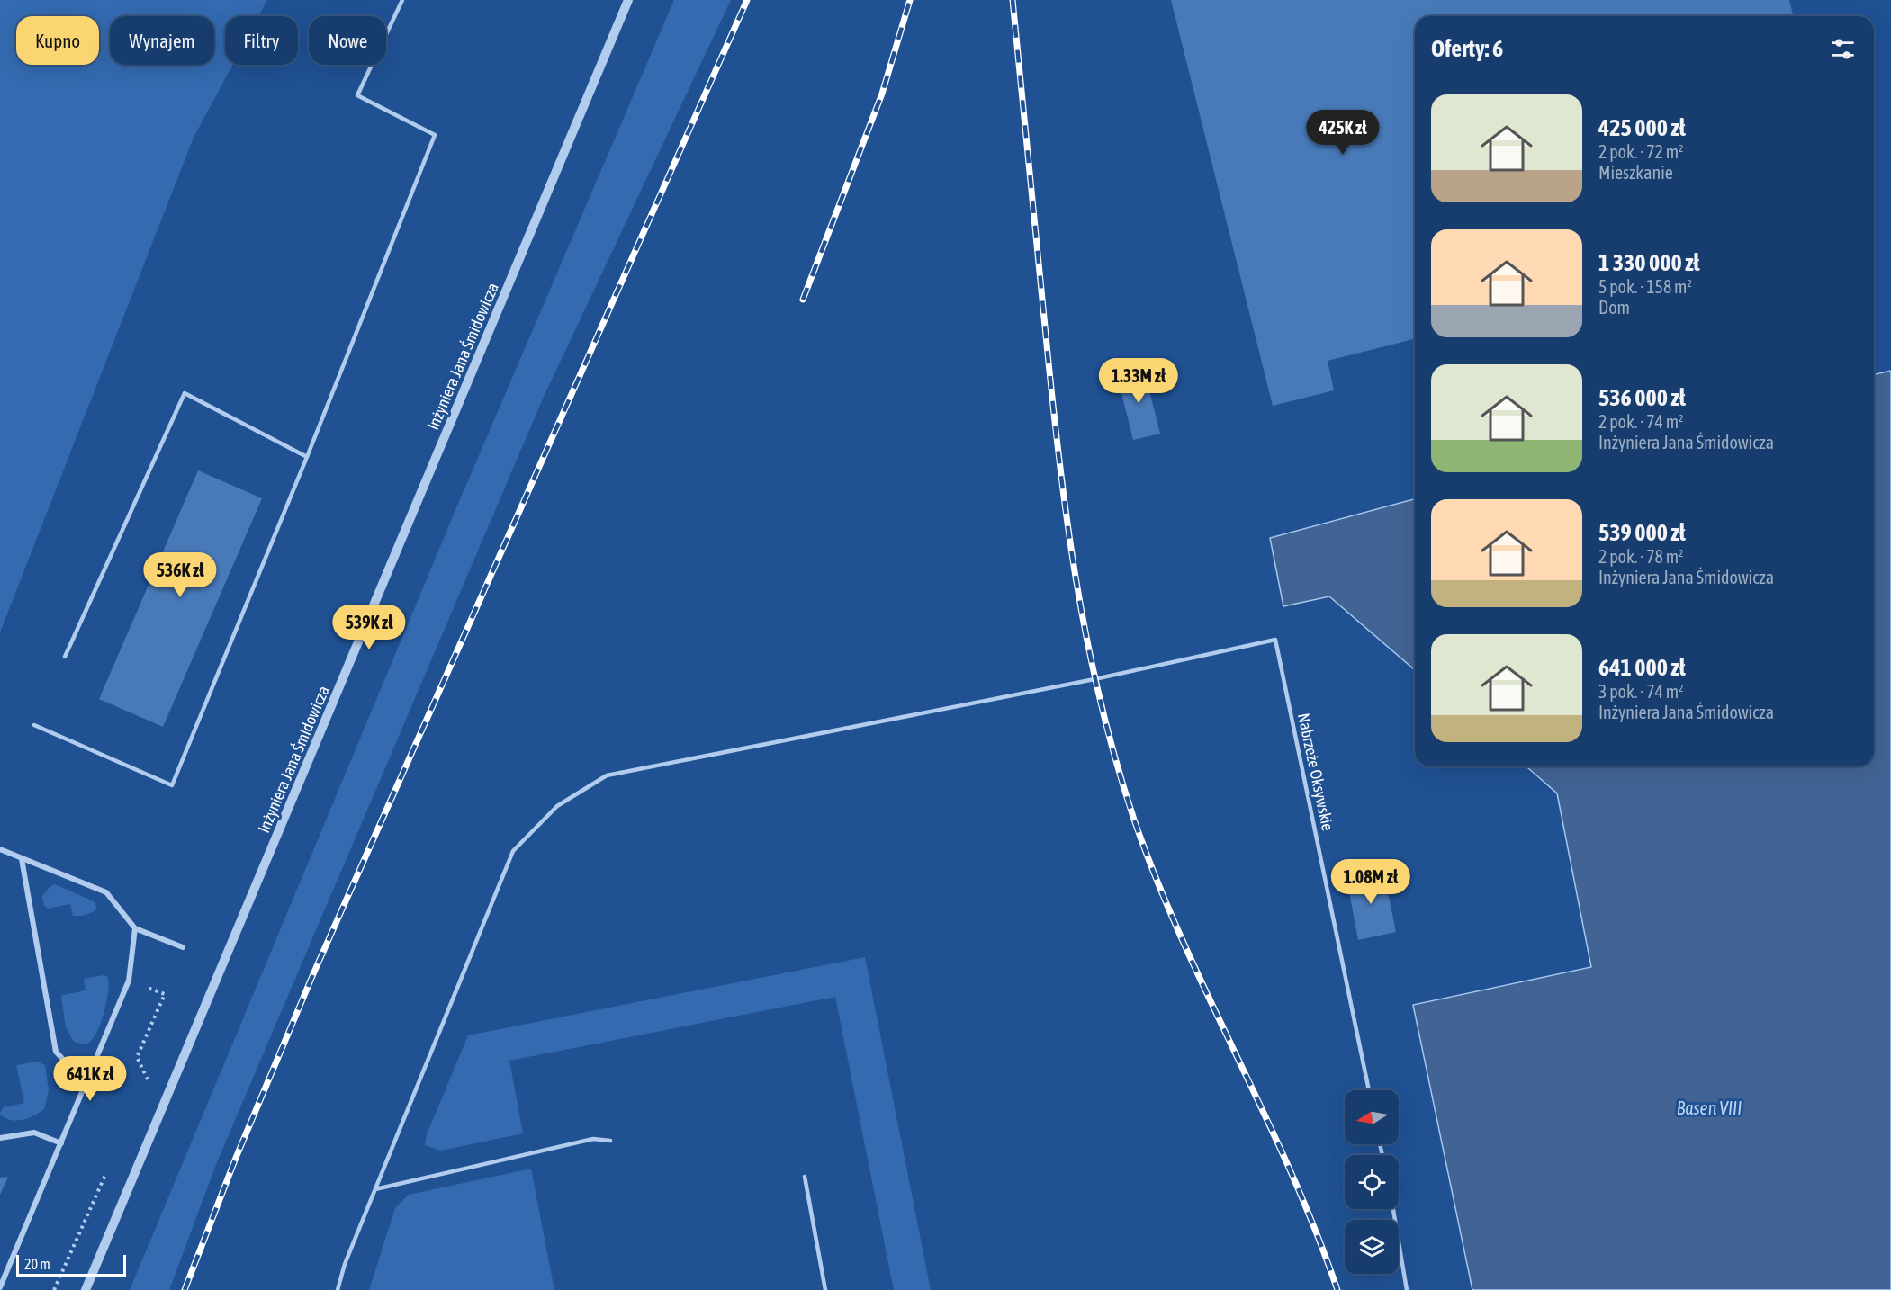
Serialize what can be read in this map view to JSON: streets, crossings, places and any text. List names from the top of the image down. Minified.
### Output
{"streets":{"street":["Inżyniera Jana Śmidowicza"],"lane":["Nabrzeże Oksywskie"]},"water":["Basen VIII"],"scale_bar":"20 m","north":"left","page":{"chip":["Kupno","Wynajem","Filtry","Nowe"],"heading":"Oferty: 6","list":[{"name":"425 000 zł","note":"2 pok. · 72 m² · Mieszkanie"},{"name":"1 330 000 zł","note":"5 pok. · 158 m² · Dom"},{"name":"536 000 zł","note":"2 pok. · 74 m² · Inżyniera Jana Śmidowicza"},{"name":"539 000 zł","note":"2 pok. · 78 m² · Inżyniera Jana Śmidowicza"},{"name":"641 000 zł","note":"3 pok. · 74 m² · Inżyniera Jana Śmidowicza"}],"price":["425K zł","1.33M zł","536K zł","539K zł","1.08M zł","641K zł"],"scale":"20 m"}}
